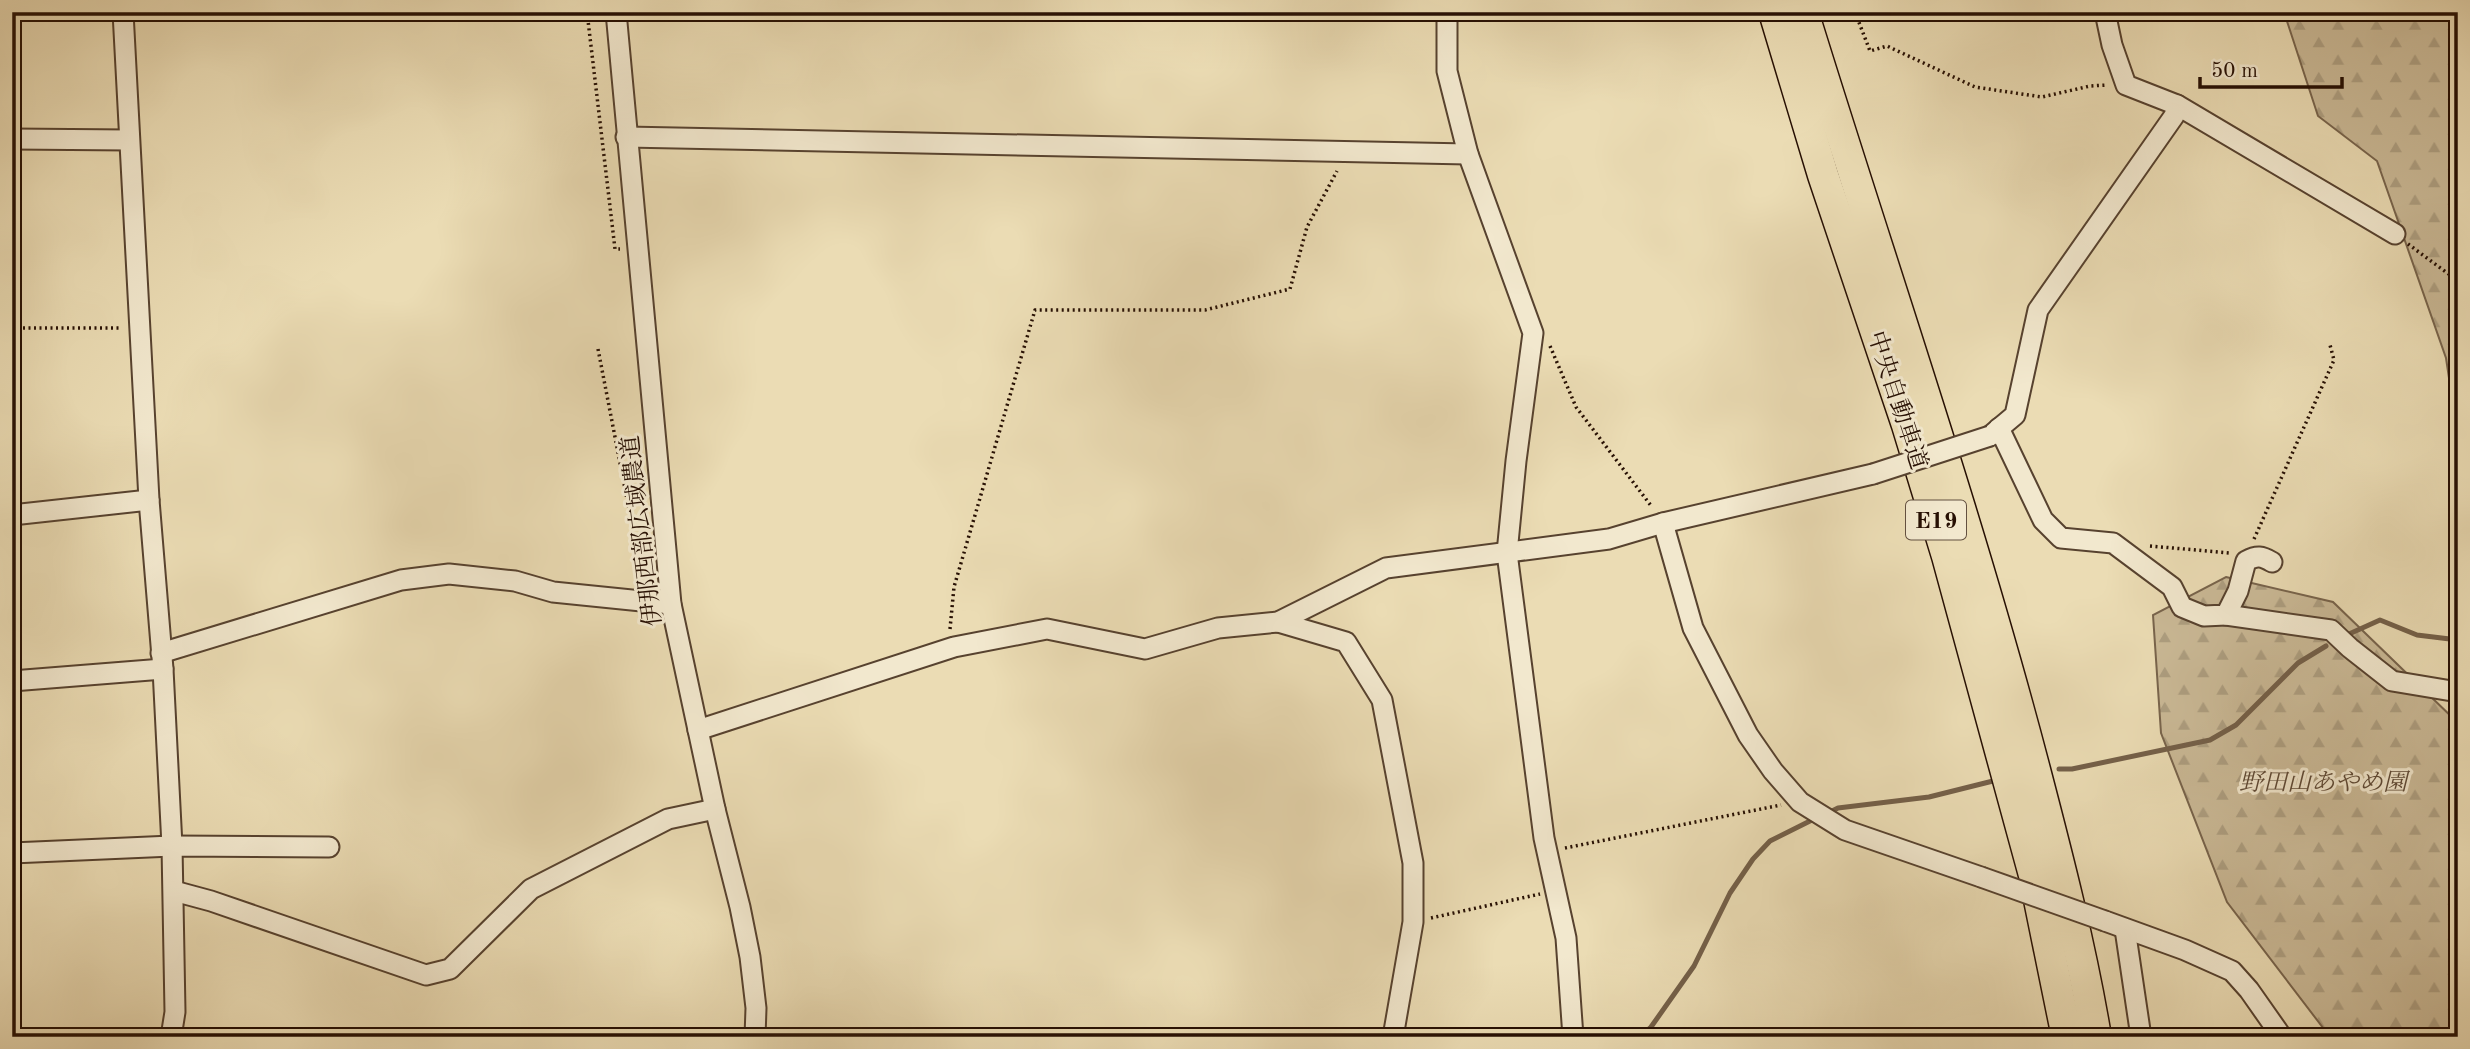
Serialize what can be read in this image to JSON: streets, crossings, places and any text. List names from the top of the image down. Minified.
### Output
{"streets":{"highway":["中央自動車道","E19"],"street":["伊那西部広域農道"]},"parks":["野田山あやめ園"],"scale_bar":"50 m"}
